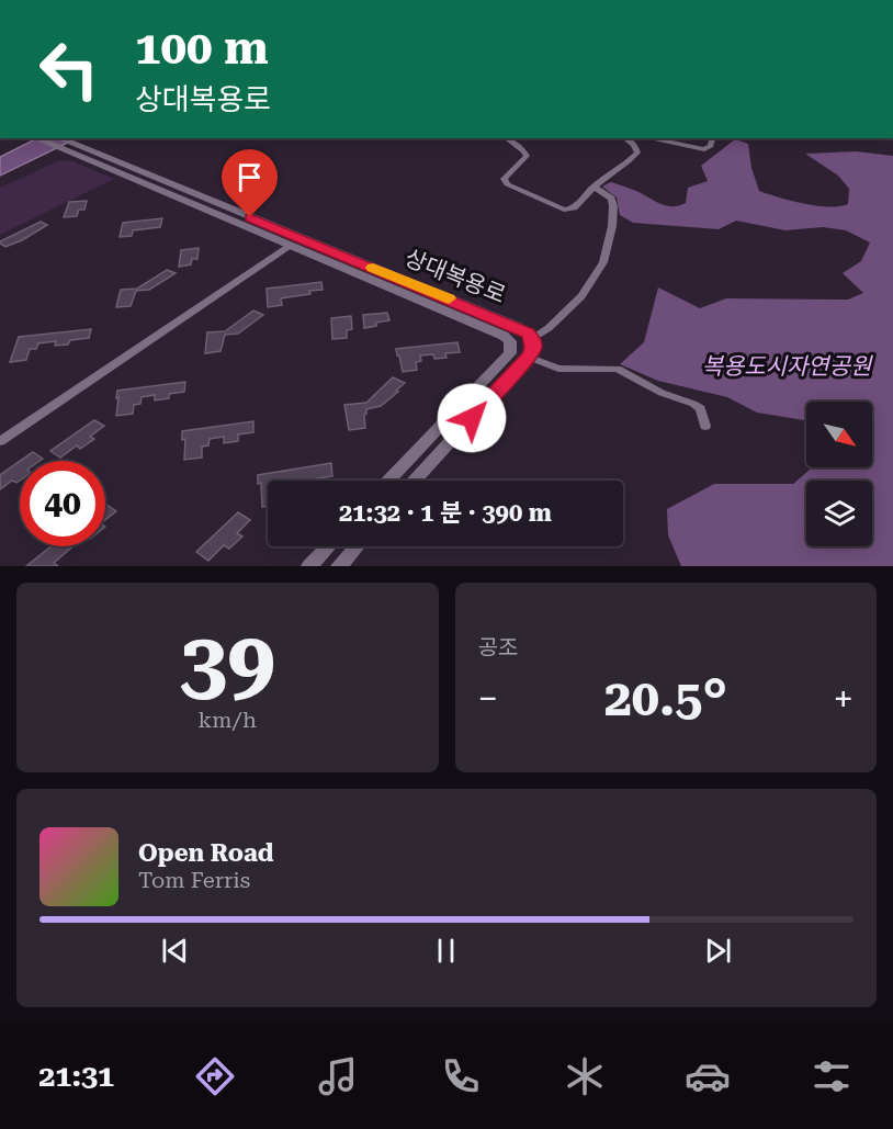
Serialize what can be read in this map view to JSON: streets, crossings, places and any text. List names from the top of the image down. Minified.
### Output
{"streets":{"street":["상대복용로"]},"parks":["복용도시자연공원"],"north":"bottom right","page":{"turn":["100 m","상대복용로"],"limit":"40","trip":"21:32 · 1 분 · 390 m","tile":[["39","km/h"],"공조"],"heat":["−","20.5°","+"],"song":["Open Road","Tom Ferris"],"tabs":"21:31"}}
